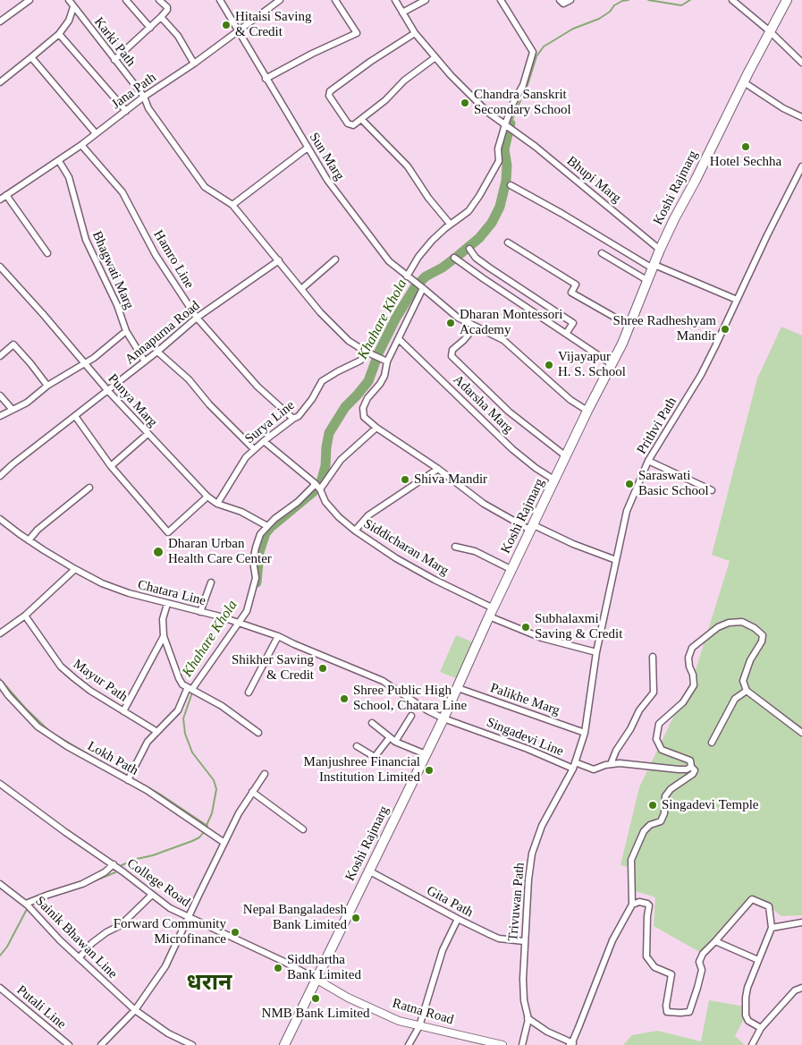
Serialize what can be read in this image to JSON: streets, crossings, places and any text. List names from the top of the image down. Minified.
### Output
{"streets":{"main road":["Koshi Rajmarg"],"street":["Karki Path","Jana Path","Sun Marg","Bhupi Marg","Hamro Line","Bhagwati Marg","Annapurna Road","Punya Marg","Adarsha Marg","Surya Line","Prithvi Path","Siddicharan Marg","Chatara Line","Mayur Path","Palikhe Marg","Singadevi Line","Lokh Path","College Road","Gita Path","Trivuwan Path","Sainik Bhawan Line","Putali Line","Ratna Road"]},"crossings":[["Karki Path","Jana Path"],["Jana Path","Sun Marg"],["Jana Path","Hamro Line"],["Jana Path","Bhagwati Marg"],["Bhupi Marg","Koshi Rajmarg"],["Koshi Rajmarg","Adarsha Marg"],["Koshi Rajmarg","Siddicharan Marg"],["Koshi Rajmarg","Chatara Line"],["Koshi Rajmarg","Palikhe Marg"],["Koshi Rajmarg","Singadevi Line"],["Koshi Rajmarg","College Road"],["Koshi Rajmarg","Gita Path"],["Koshi Rajmarg","Ratna Road"],["Hamro Line","Annapurna Road"],["Hamro Line","Surya Line"],["Bhagwati Marg","Annapurna Road"],["Annapurna Road","Punya Marg"],["Punya Marg","Surya Line"],["Surya Line","Siddicharan Marg"],["Prithvi Path","Siddicharan Marg"],["Prithvi Path","Palikhe Marg"],["Prithvi Path","Singadevi Line"],["Prithvi Path","Trivuwan Path"],["Chatara Line","Singadevi Line"],["Singadevi Line","Trivuwan Path"],["College Road","Ratna Road"],["Gita Path","Trivuwan Path"]],"districts":["धरान"],"water":["Khahare Khola"],"places":["Hitaisi Saving & Credit","Chandra Sanskrit Secondary School","Hotel Sechha","Dharan Montessori Academy","Shree Radheshyam Mandir","Vijayapur H. S. School","Shiva Mandir","Saraswati Basic School","Dharan Urban Health Care Center","Subhalaxmi Saving & Credit","Shikher Saving & Credit","Shree Public High School, Chatara Line","Manjushree Financial Institution Limited","Singadevi Temple","Nepal Bangaladesh Bank Limited","Forward Community Microfinance","Siddhartha Bank Limited","NMB Bank Limited"]}
